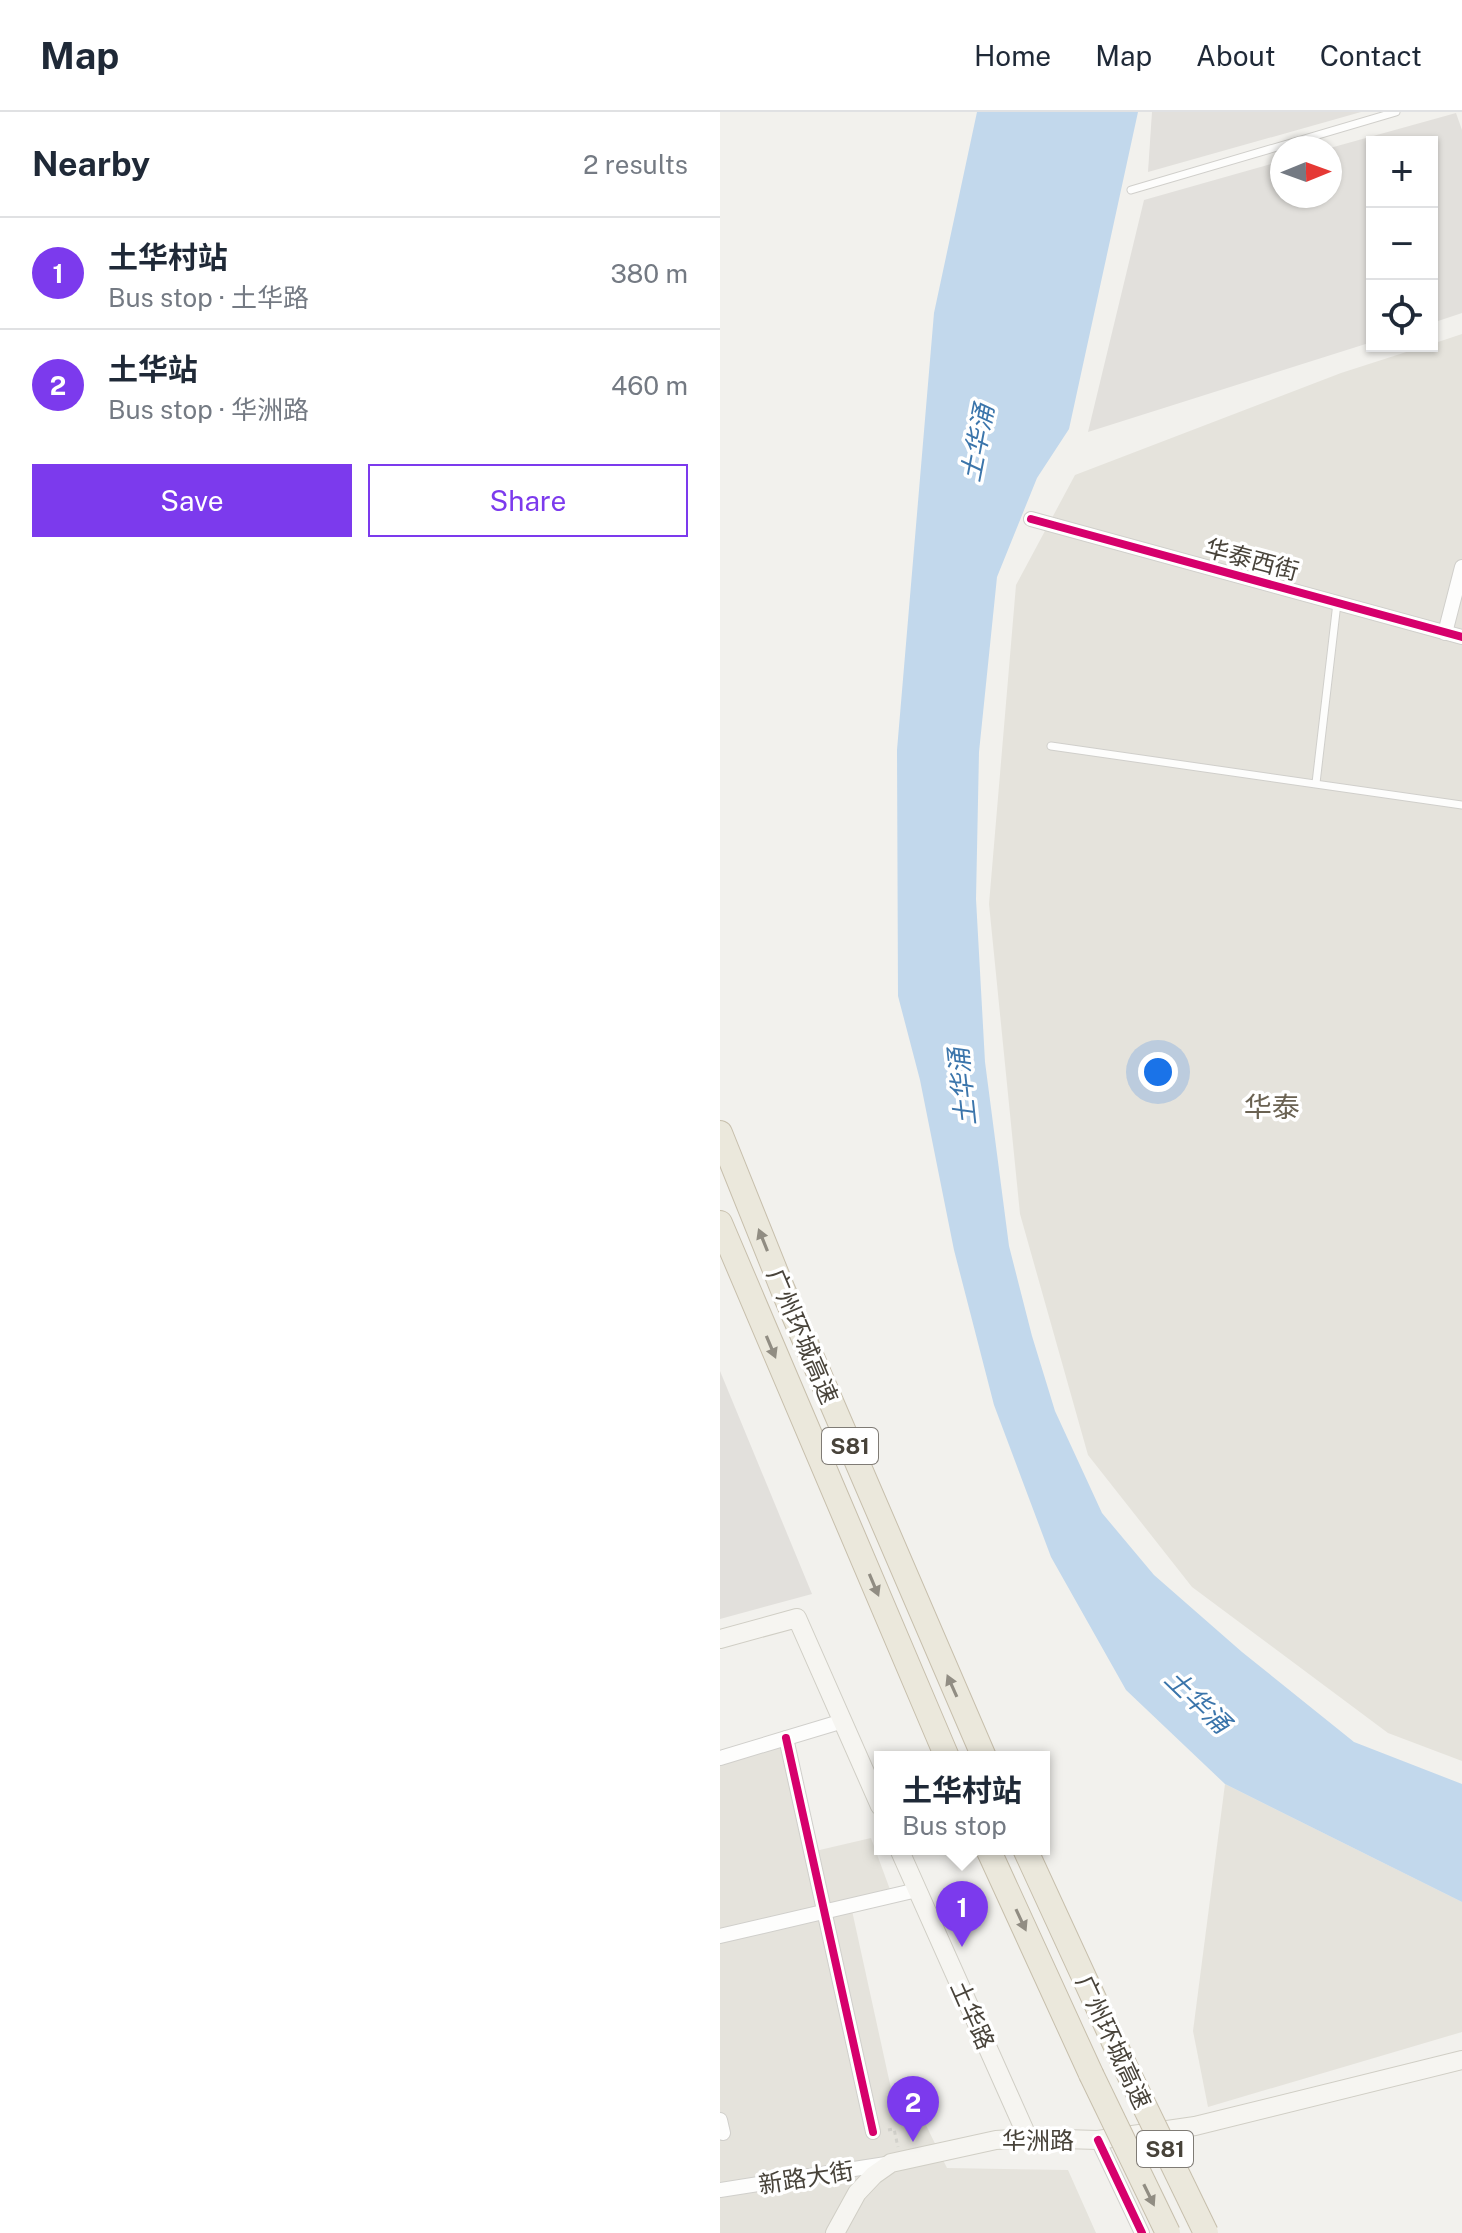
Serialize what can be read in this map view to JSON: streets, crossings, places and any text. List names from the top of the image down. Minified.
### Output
{"streets":{"highway":["广州环城高速","S81"],"main road":["土华路","华洲路"],"street":["华泰西街","新路大街"]},"crossings":[["土华路","华洲路"],["华洲路","新路大街"]],"districts":["华泰"],"water":["土华涌"],"north":"right","page":{"header":"Map","nav":["Home","Map","About","Contact"],"heading":["Nearby","2 results"],"map_buttons":["+","−"],"list":[{"mark":"1","name":"土华村站","note":"Bus stop · 土华路","value":"380 m"},{"mark":"2","name":"土华站","note":"Bus stop · 华洲路","value":"460 m"}],"buttons":["Save","Share"],"popup":["土华村站","Bus stop"],"pins":["1","2"]}}
